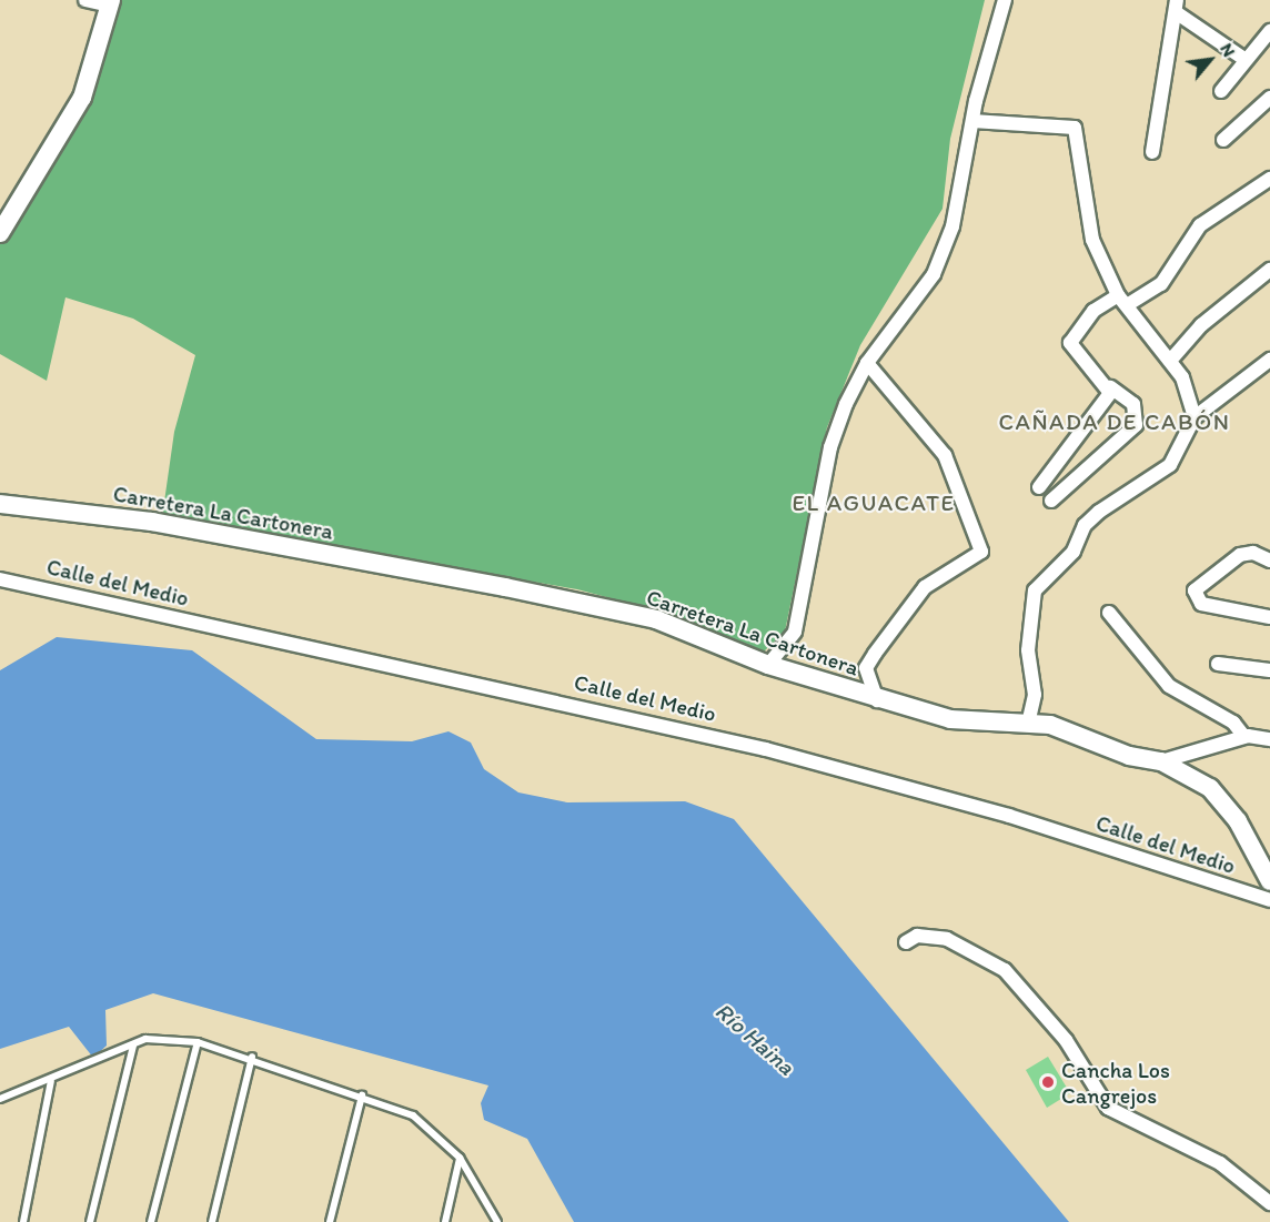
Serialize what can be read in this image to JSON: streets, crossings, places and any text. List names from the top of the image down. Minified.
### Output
{"streets":{"street":["Carretera La Cartonera","Calle del Medio"]},"districts":["CAÑADA DE CABÓN","EL AGUACATE"],"water":["Río Haina"],"places":["Cancha Los Cangrejos"],"north":"top right"}
